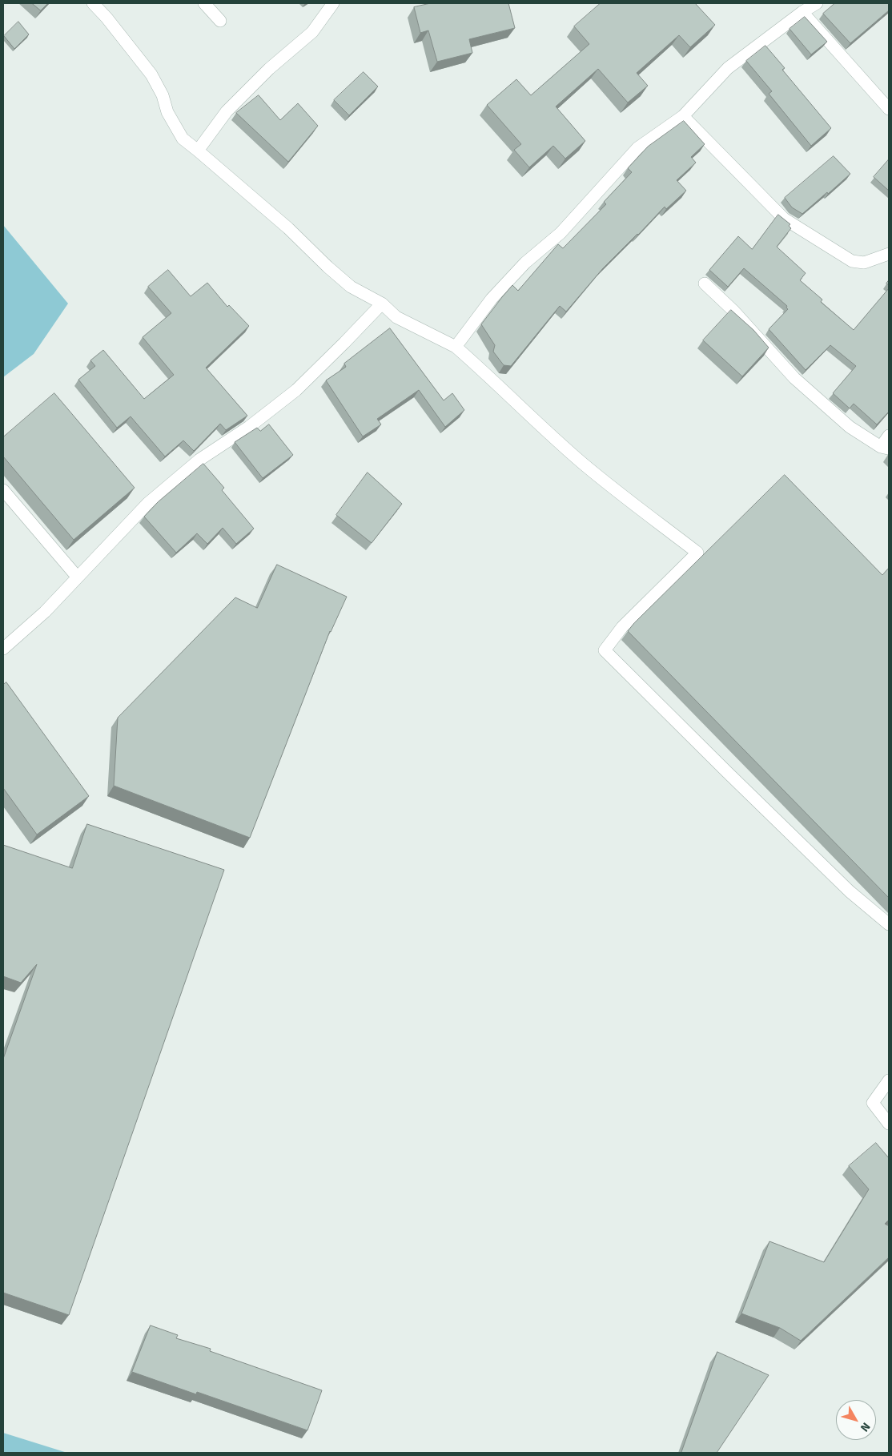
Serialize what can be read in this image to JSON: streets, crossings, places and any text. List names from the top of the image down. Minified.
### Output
{"north":"bottom right"}
